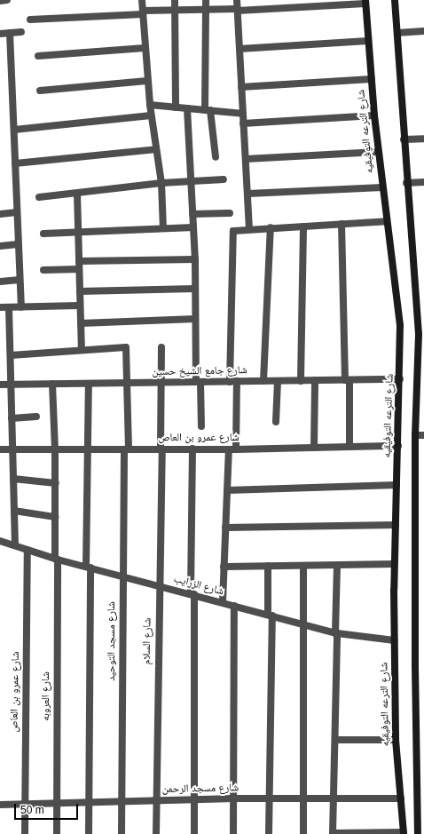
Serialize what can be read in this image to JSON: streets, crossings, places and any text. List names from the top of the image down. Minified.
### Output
{"streets":{"main road":["شارع الترعه التوفيقيه"],"street":["شارع جامع الشيخ حسين","شارع عمرو بن العاص","شارع الزرايب","شارع مسجد التوحيد","شارع السلام","شارع العروبه","شارع مسجد الرحمن"]},"crossings":[["شارع الترعه التوفيقيه","شارع جامع الشيخ حسين"],["شارع الترعه التوفيقيه","شارع عمرو بن العاص"],["شارع الترعه التوفيقيه","شارع الزرايب"],["شارع الترعه التوفيقيه","شارع مسجد الرحمن"],["شارع جامع الشيخ حسين","شارع مسجد التوحيد"],["شارع جامع الشيخ حسين","شارع السلام"],["شارع جامع الشيخ حسين","شارع العروبه"],["شارع عمرو بن العاص","شارع الزرايب"],["شارع عمرو بن العاص","شارع مسجد التوحيد"],["شارع عمرو بن العاص","شارع السلام"],["شارع عمرو بن العاص","شارع العروبه"],["شارع عمرو بن العاص","شارع مسجد الرحمن"],["شارع الزرايب","شارع مسجد التوحيد"],["شارع الزرايب","شارع السلام"],["شارع الزرايب","شارع العروبه"],["شارع مسجد التوحيد","شارع مسجد الرحمن"],["شارع السلام","شارع مسجد الرحمن"],["شارع العروبه","شارع مسجد الرحمن"]],"scale_bar":"50 m"}
